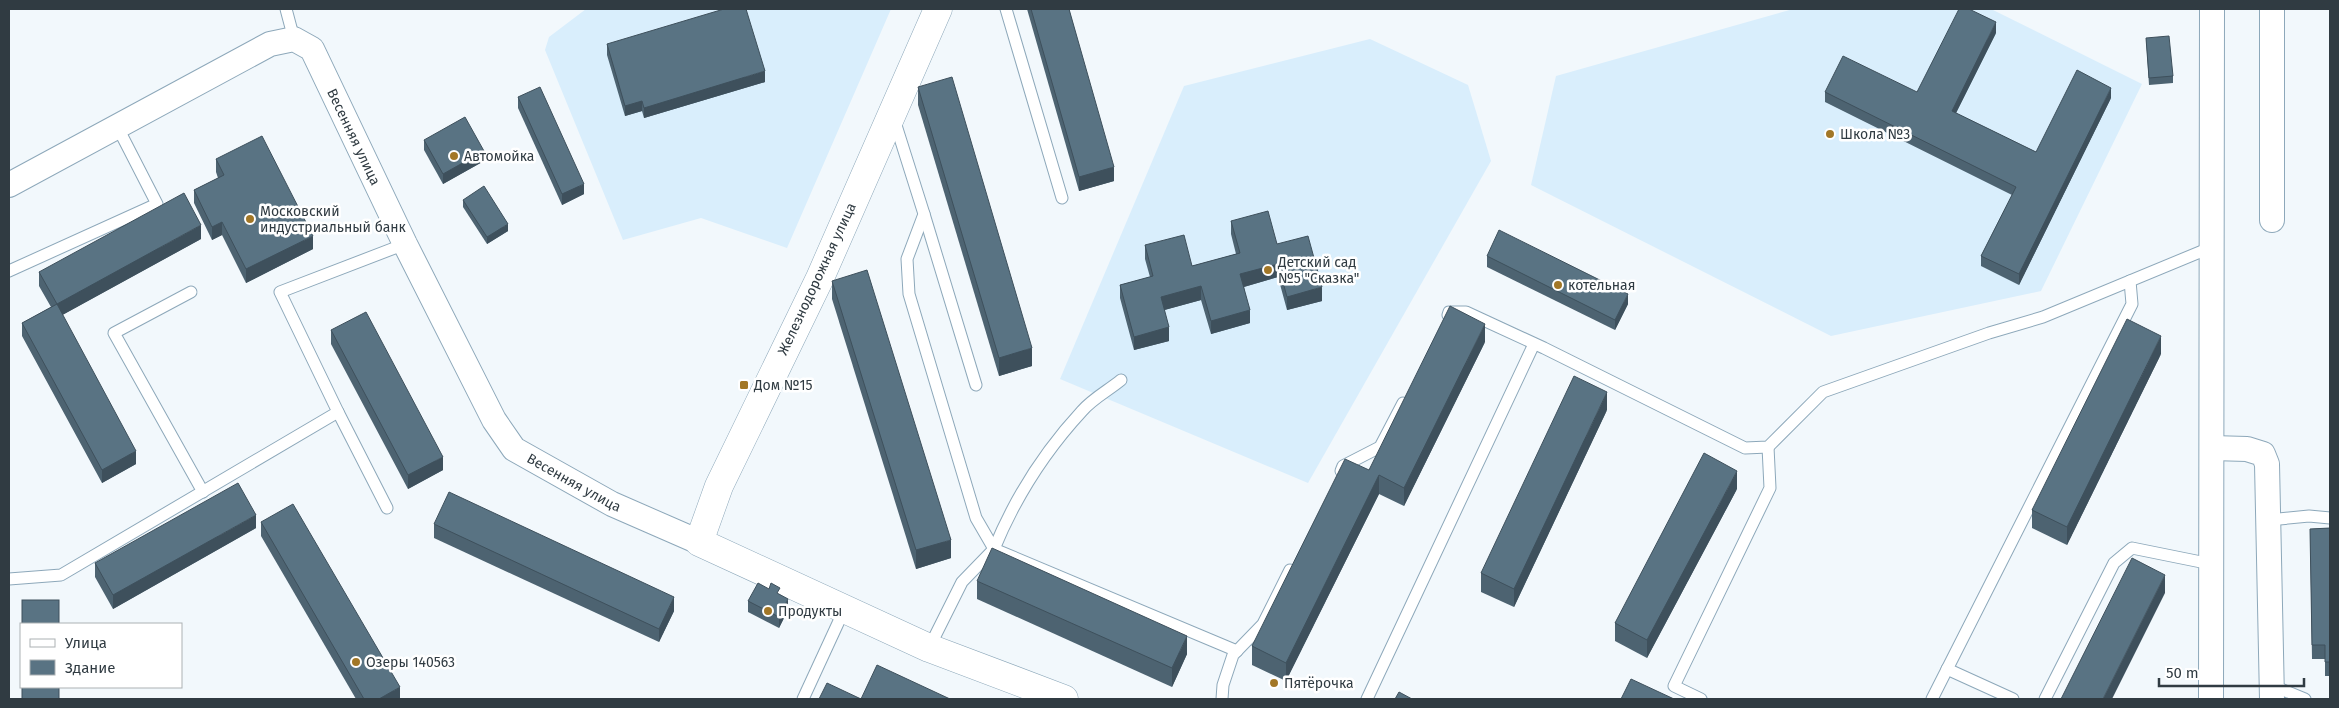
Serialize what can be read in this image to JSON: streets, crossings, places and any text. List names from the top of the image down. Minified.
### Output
{"streets":{"street":["Весенняя улица","Железнодорожная улица"]},"crossings":[["Весенняя улица","Железнодорожная улица"]],"places":{"other":["Школа №3","Автомойка","Московский индустриальный банк","Детский сад №5 \"Сказка\"","котельная","Продукты","Озеры 140563","Пятёрочка"],"transit":["Дом №15"]},"legend":["Улица","Здание"],"scale_bar":"50 m"}
